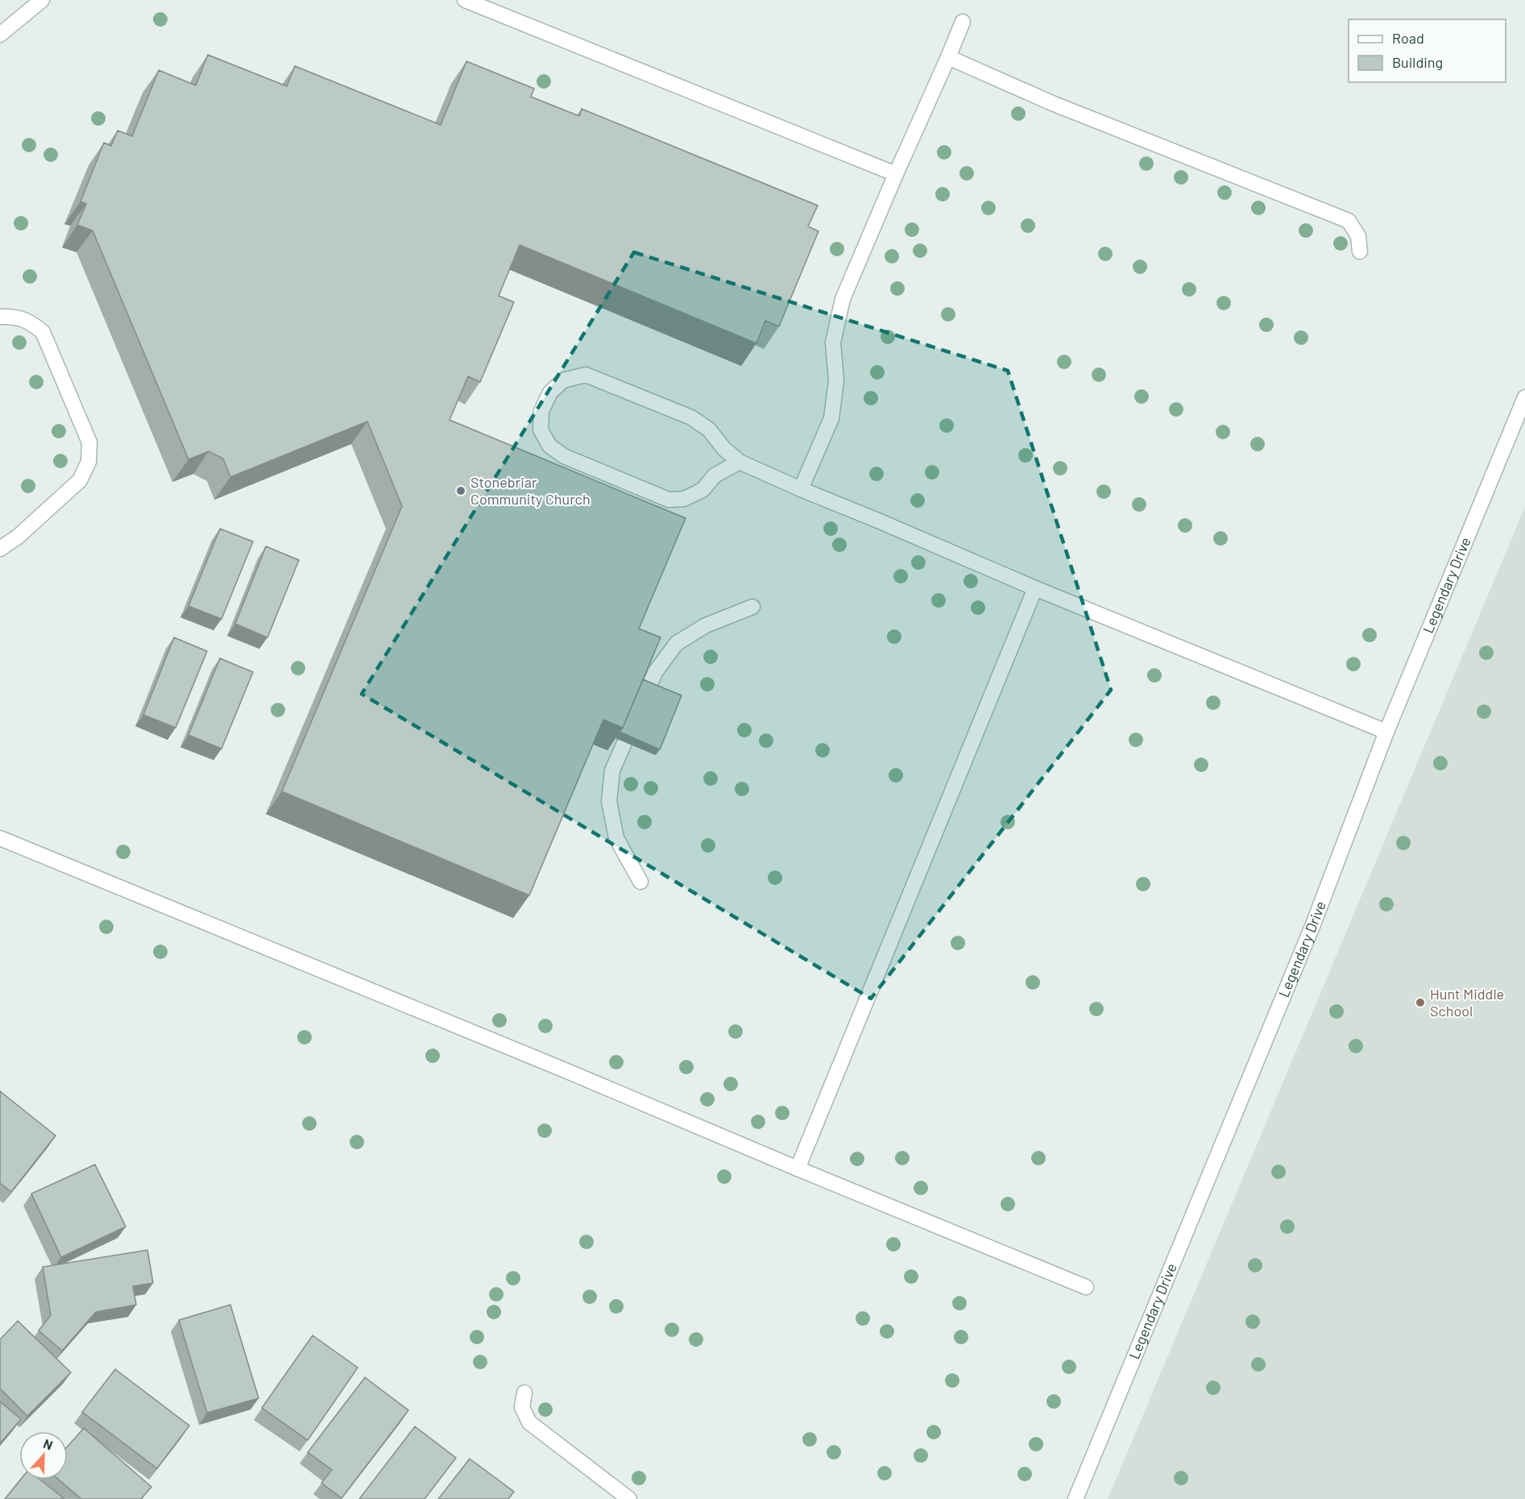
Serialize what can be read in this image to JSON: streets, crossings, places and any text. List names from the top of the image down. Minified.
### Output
{"streets":{"street":["Legendary Drive"]},"places":["Stonebriar Community Church","Hunt Middle School"],"legend":["Road","Building"],"north":"top"}
